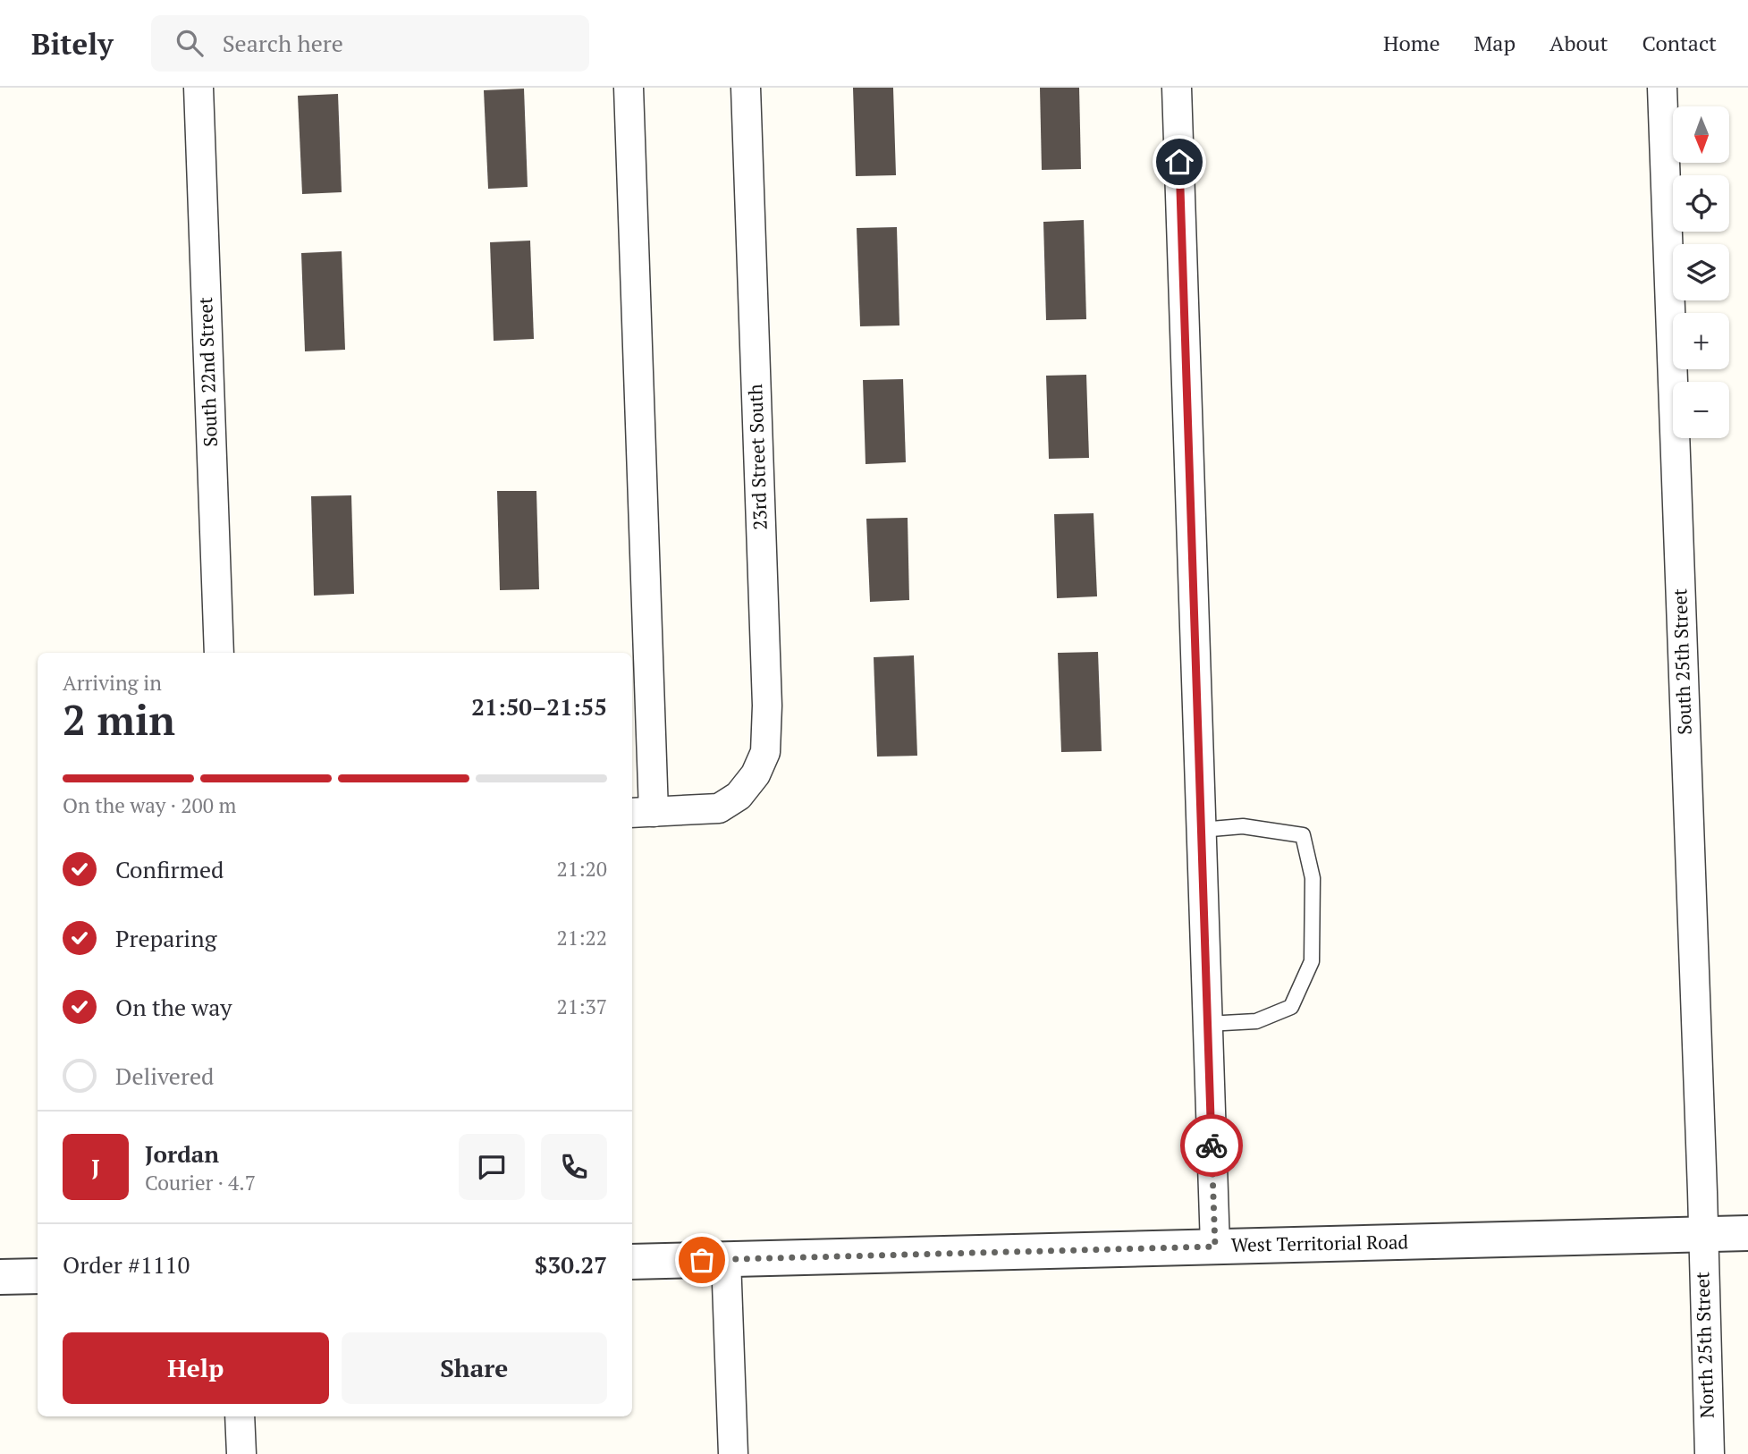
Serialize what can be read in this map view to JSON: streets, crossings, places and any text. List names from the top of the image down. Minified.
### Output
{"streets":{"street":["South 22nd Street","23rd Street South","South 25th Street","West Territorial Road","North 25th Street"]},"crossings":[["South 25th Street","West Territorial Road"],["South 25th Street","North 25th Street"],["West Territorial Road","North 25th Street"]],"north":"bottom","page":{"header":"Bitely","search":"Search here","nav":["Home","Map","About","Contact"],"map_buttons":["+","−"],"heading":["2 min","Arriving in","21:50–21:55"],"panel":["Jordan","Courier · 4.7","Order #1110","$30.27"],"bar":"On the way · 200 m","list":[["Confirmed","21:20"],["Preparing","21:22"],["On the way","21:37"],"Delivered"],"round":"J","buttons":["Help","Share"]}}
